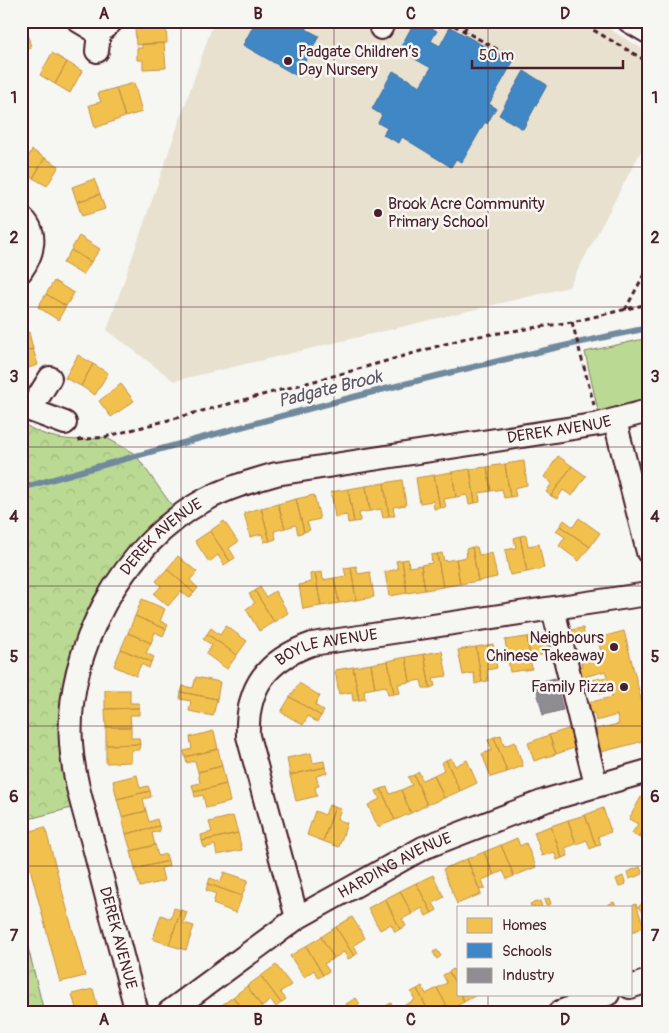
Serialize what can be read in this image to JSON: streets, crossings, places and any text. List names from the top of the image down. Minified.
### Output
{"streets":{"street":["DEREK AVENUE","BOYLE AVENUE","HARDING AVENUE"]},"crossings":[["BOYLE AVENUE","HARDING AVENUE"]],"water":["Padgate Brook"],"places":["Padgate Children’s Day Nursery","Brook Acre Community Primary School","Neighbours Chinese Takeaway","Family Pizza"],"legend":["Homes","Schools","Industry"],"scale_bar":"50 m","grid":{"columns":["A","B","C","D"],"rows":["1","2","3","4","5","6","7"]}}
